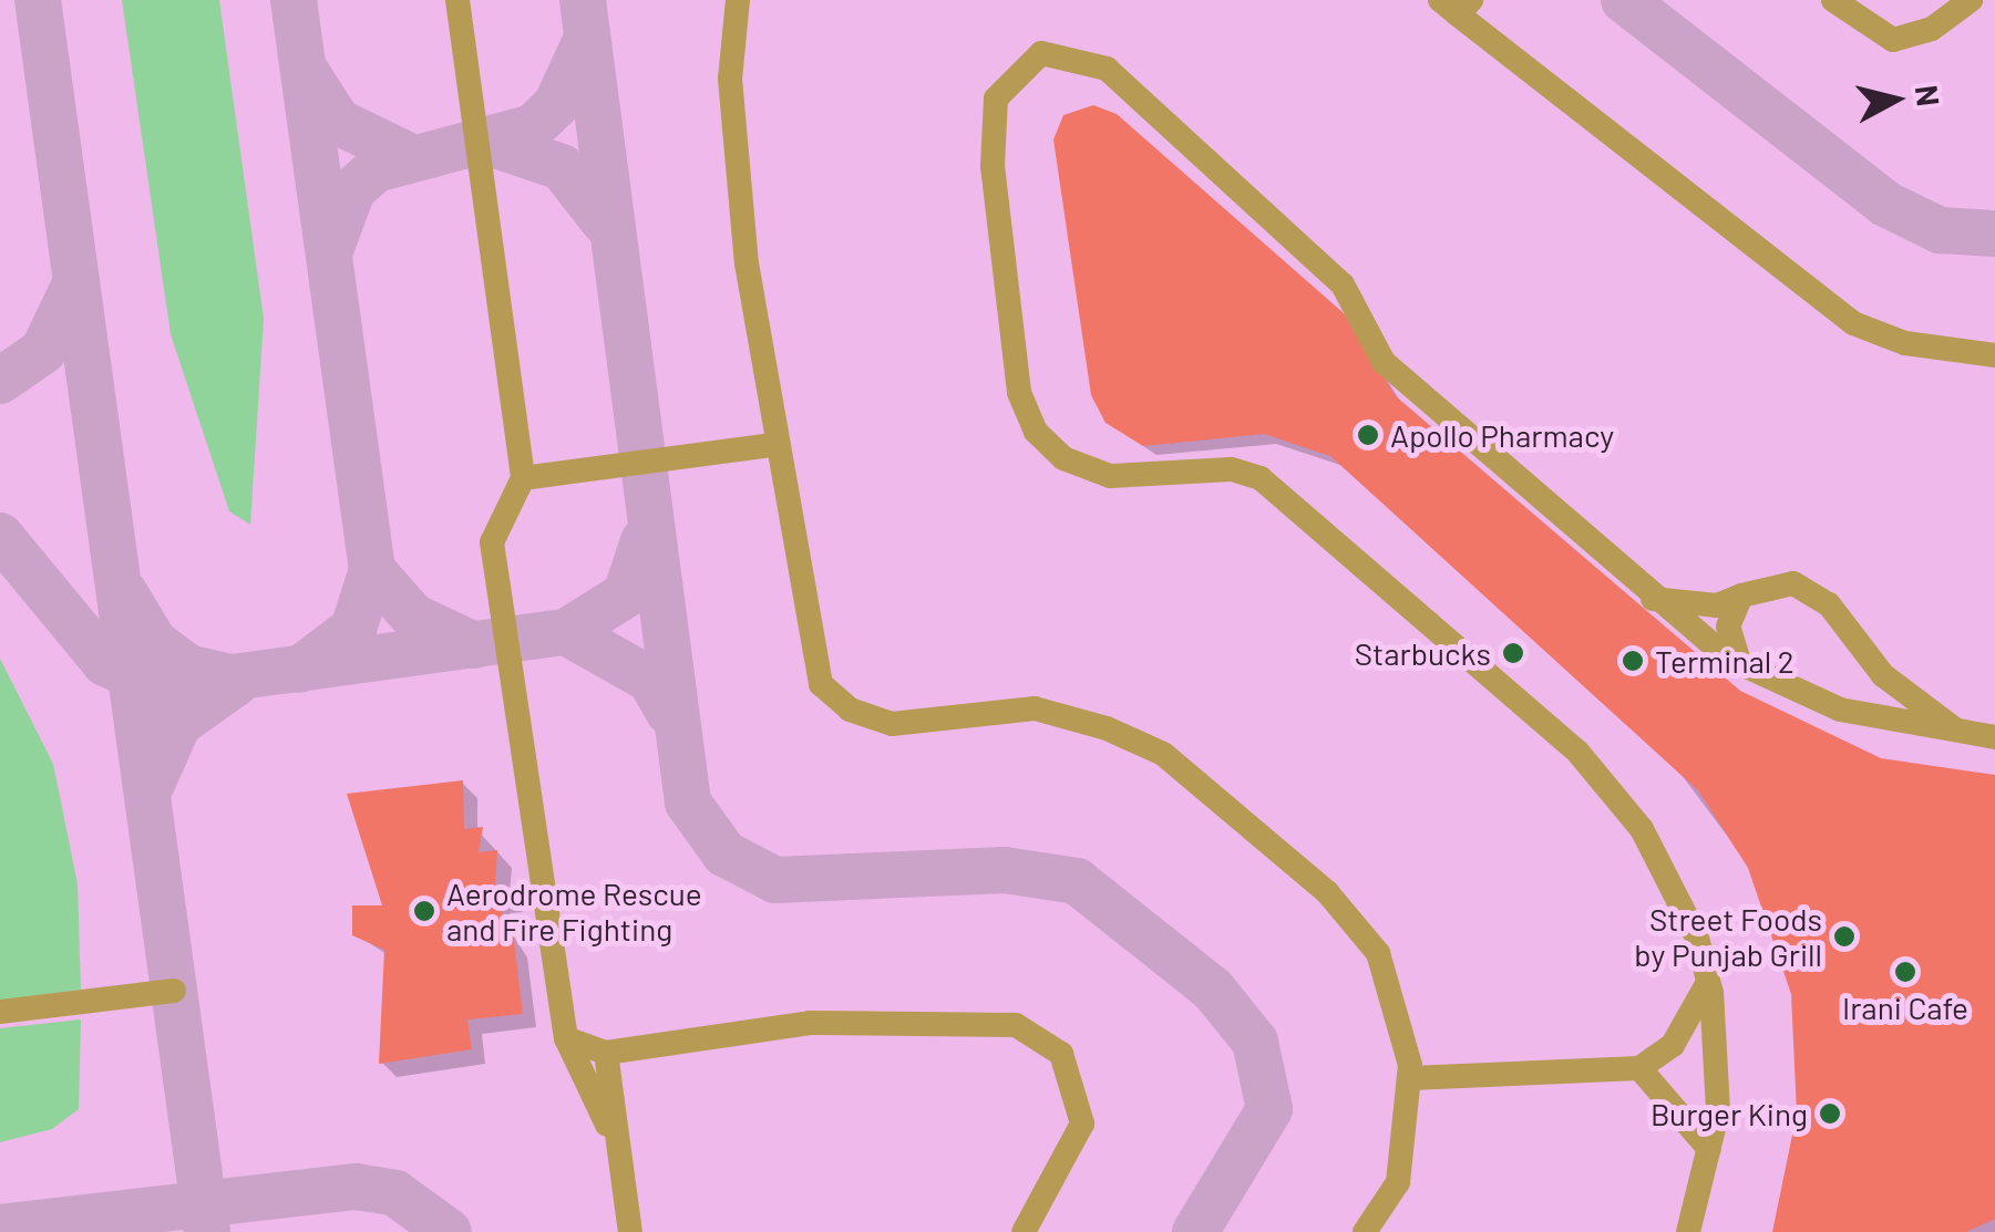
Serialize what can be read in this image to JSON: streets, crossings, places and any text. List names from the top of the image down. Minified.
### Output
{"places":["Apollo Pharmacy","Starbucks","Terminal 2","Aerodrome Rescue and Fire Fighting","Street Foods by Punjab Grill","Irani Cafe","Burger King"],"north":"right"}
